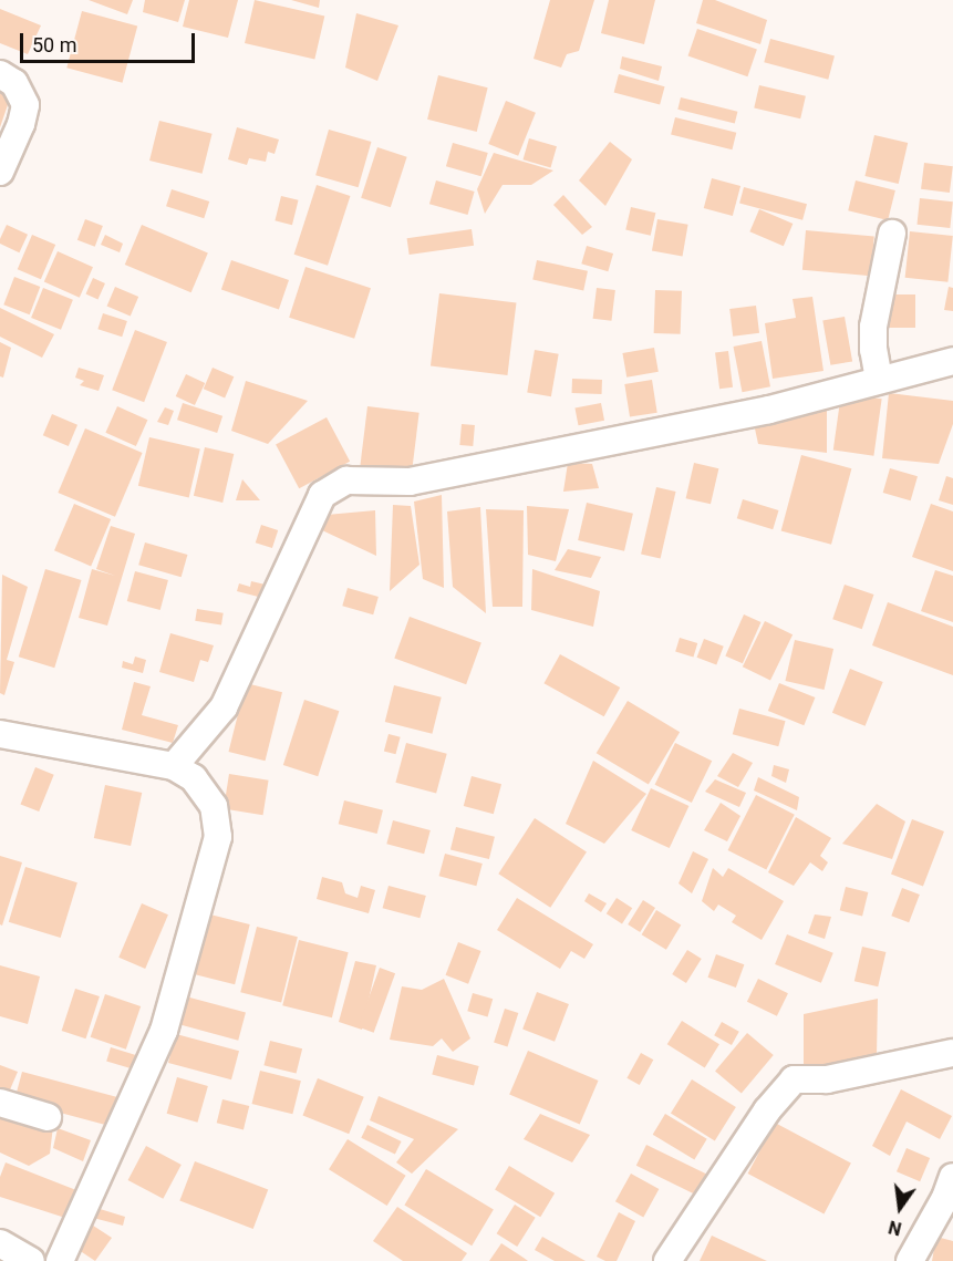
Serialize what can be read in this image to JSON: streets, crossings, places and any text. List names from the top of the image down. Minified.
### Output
{"scale_bar":"50 m","north":"bottom"}
